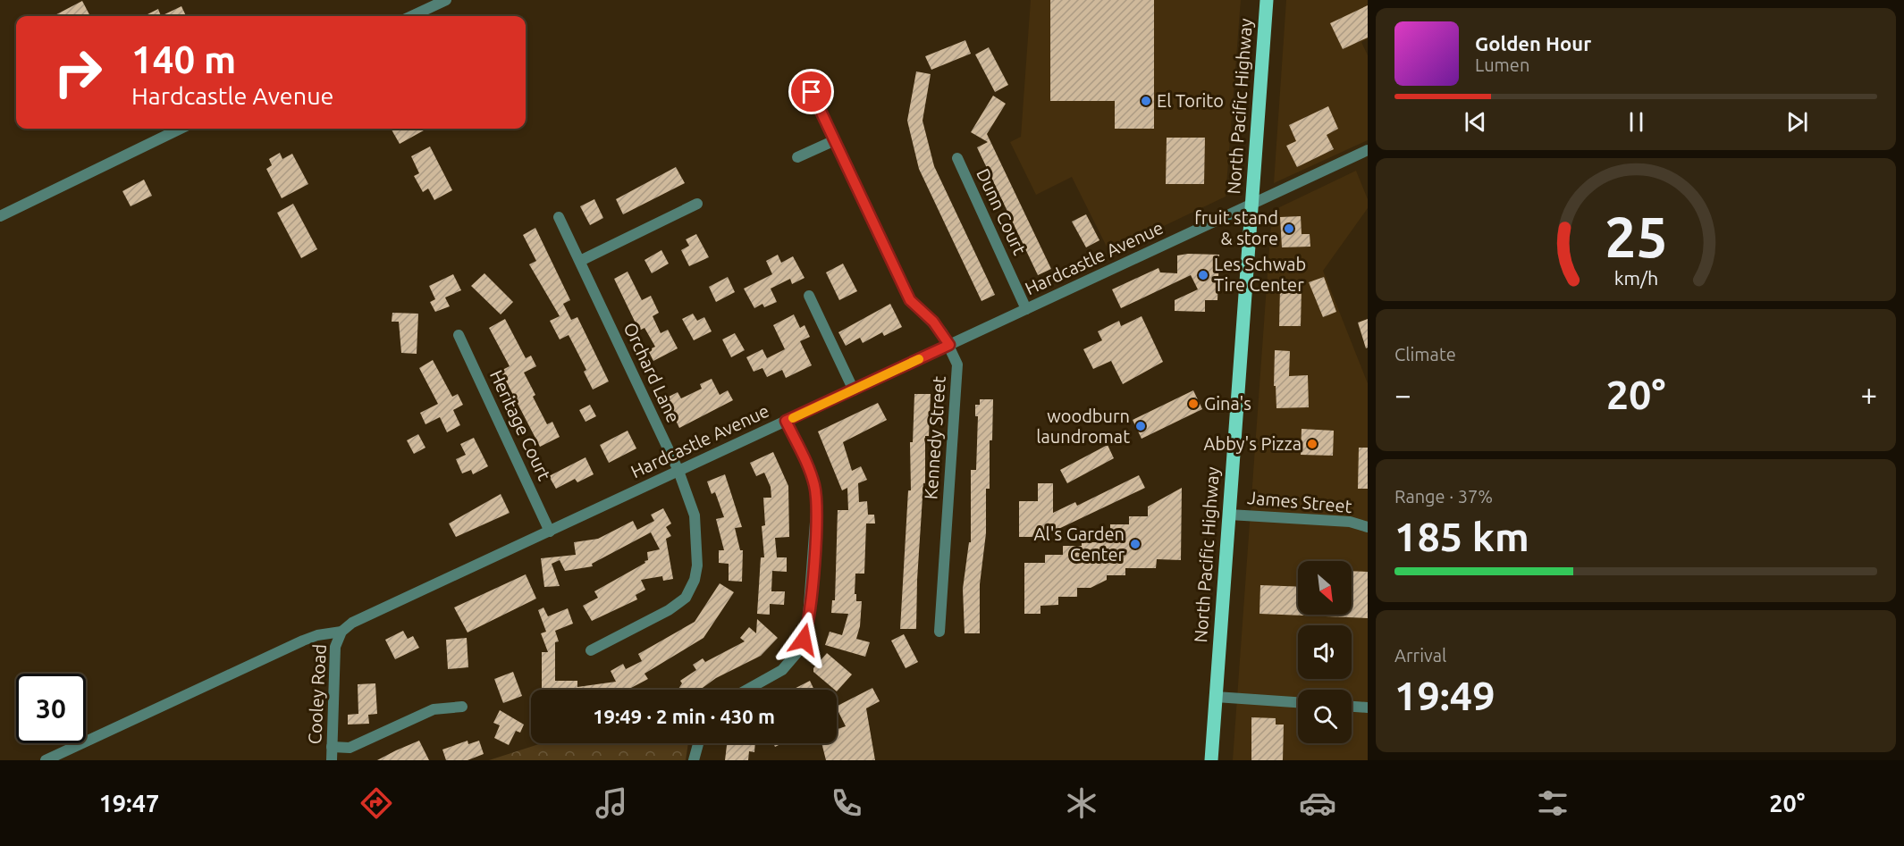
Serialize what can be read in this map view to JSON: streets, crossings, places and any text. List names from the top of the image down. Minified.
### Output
{"streets":{"main road":["North Pacific Highway"],"street":["Dunn Court","Hardcastle Avenue","Orchard Lane","Heritage Court","Kennedy Street","James Street","Cooley Road"]},"crossings":[["North Pacific Highway","Hardcastle Avenue"],["North Pacific Highway","James Street"],["Dunn Court","Hardcastle Avenue"],["Hardcastle Avenue","Orchard Lane"],["Hardcastle Avenue","Heritage Court"],["Hardcastle Avenue","Kennedy Street"],["Hardcastle Avenue","Cooley Road"]],"places":["El Torito","fruit stand & store","Les Schwab Tire Center","Gina's","woodburn laundromat","Abby's Pizza","Al's Garden Center"],"north":"bottom right","page":{"turn":["140 m","Hardcastle Avenue"],"song":["Golden Hour","Lumen"],"tile":["Climate",["Range · 37%","185 km"],["Arrival","19:49"]],"heat":["−","20°","+"],"limit":"30","trip":"19:49 · 2 min · 430 m","tabs":["19:47","20°"],"gauge":["25","km/h"]}}
